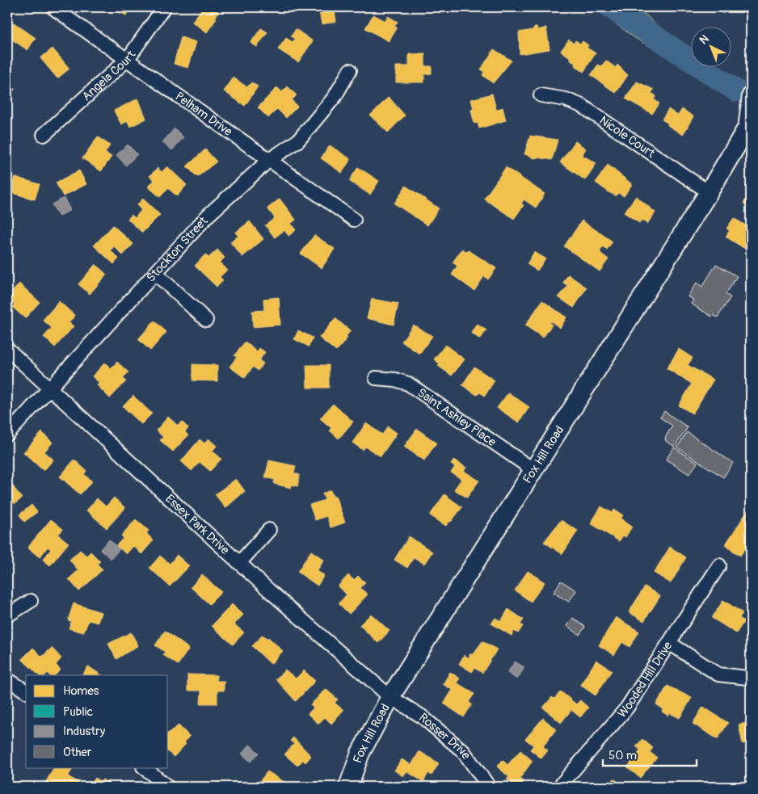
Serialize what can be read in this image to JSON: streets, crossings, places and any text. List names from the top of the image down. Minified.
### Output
{"streets":{"main road":["Fox Hill Road"],"street":["Angela Court","Pelham Drive","Nicole Court","Stockton Street","Saint Ashley Place","Essex Park Drive","Wooded Hill Drive","Rosser Drive"]},"crossings":[["Angela Court","Pelham Drive"],["Pelham Drive","Stockton Street"],["Nicole Court","Fox Hill Road"],["Stockton Street","Essex Park Drive"],["Saint Ashley Place","Fox Hill Road"],["Fox Hill Road","Essex Park Drive"],["Fox Hill Road","Rosser Drive"],["Essex Park Drive","Rosser Drive"]],"legend":["Homes","Public","Industry","Other"],"scale_bar":"50 m","north":"top left"}
